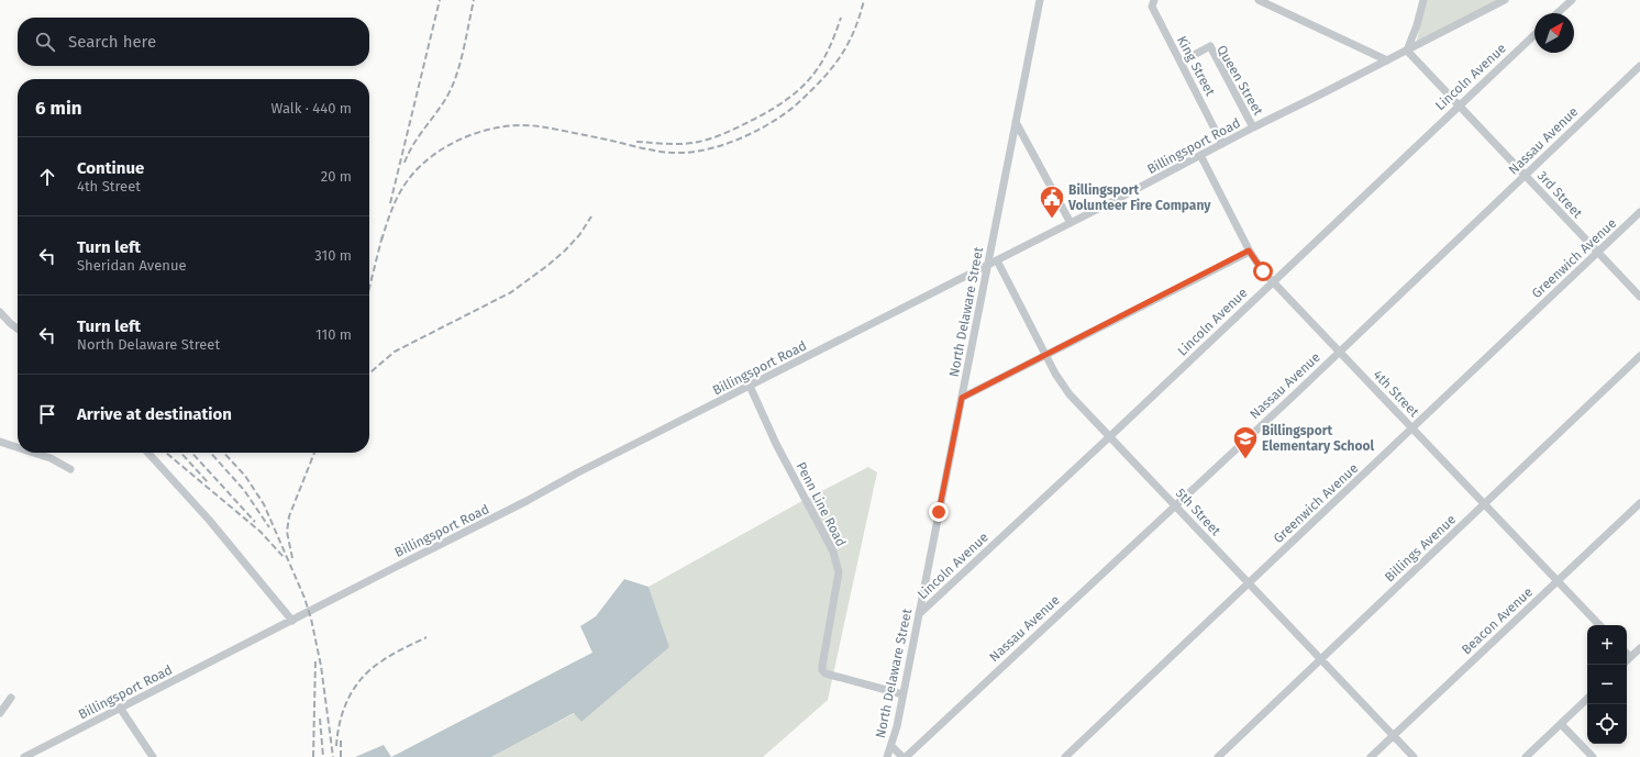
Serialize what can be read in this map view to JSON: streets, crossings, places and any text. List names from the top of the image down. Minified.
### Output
{"streets":{"street":["King Street","Lincoln Avenue","Queen Street","Nassau Avenue","Billingsport Road","3rd Street","Greenwich Avenue","North Delaware Street","4th Street","Penn Line Road","5th Street","Billings Avenue","Beacon Avenue"]},"crossings":[["King Street","Queen Street"],["King Street","Billingsport Road"],["Lincoln Avenue","3rd Street"],["Lincoln Avenue","North Delaware Street"],["Lincoln Avenue","4th Street"],["Lincoln Avenue","5th Street"],["Queen Street","Billingsport Road"],["Nassau Avenue","3rd Street"],["Nassau Avenue","4th Street"],["Nassau Avenue","5th Street"],["Billingsport Road","3rd Street"],["Billingsport Road","North Delaware Street"],["Billingsport Road","4th Street"],["Billingsport Road","Penn Line Road"],["Billingsport Road","5th Street"],["3rd Street","Greenwich Avenue"],["Greenwich Avenue","4th Street"],["Greenwich Avenue","5th Street"],["North Delaware Street","Penn Line Road"],["4th Street","Billings Avenue"],["4th Street","Beacon Avenue"],["5th Street","Billings Avenue"],["5th Street","Beacon Avenue"]],"places":{"public building":["Billingsport Volunteer Fire Company"],"school or university":["Billingsport Elementary School"]},"north":"top right","page":{"search":"Search here","heading":["6 min","Walk · 440 m"],"list":[["Continue","4th Street","20 m"],["Turn left","Sheridan Avenue","310 m"],["Turn left","North Delaware Street","110 m"],"Arrive at destination"],"map_buttons":["+","−"]}}
